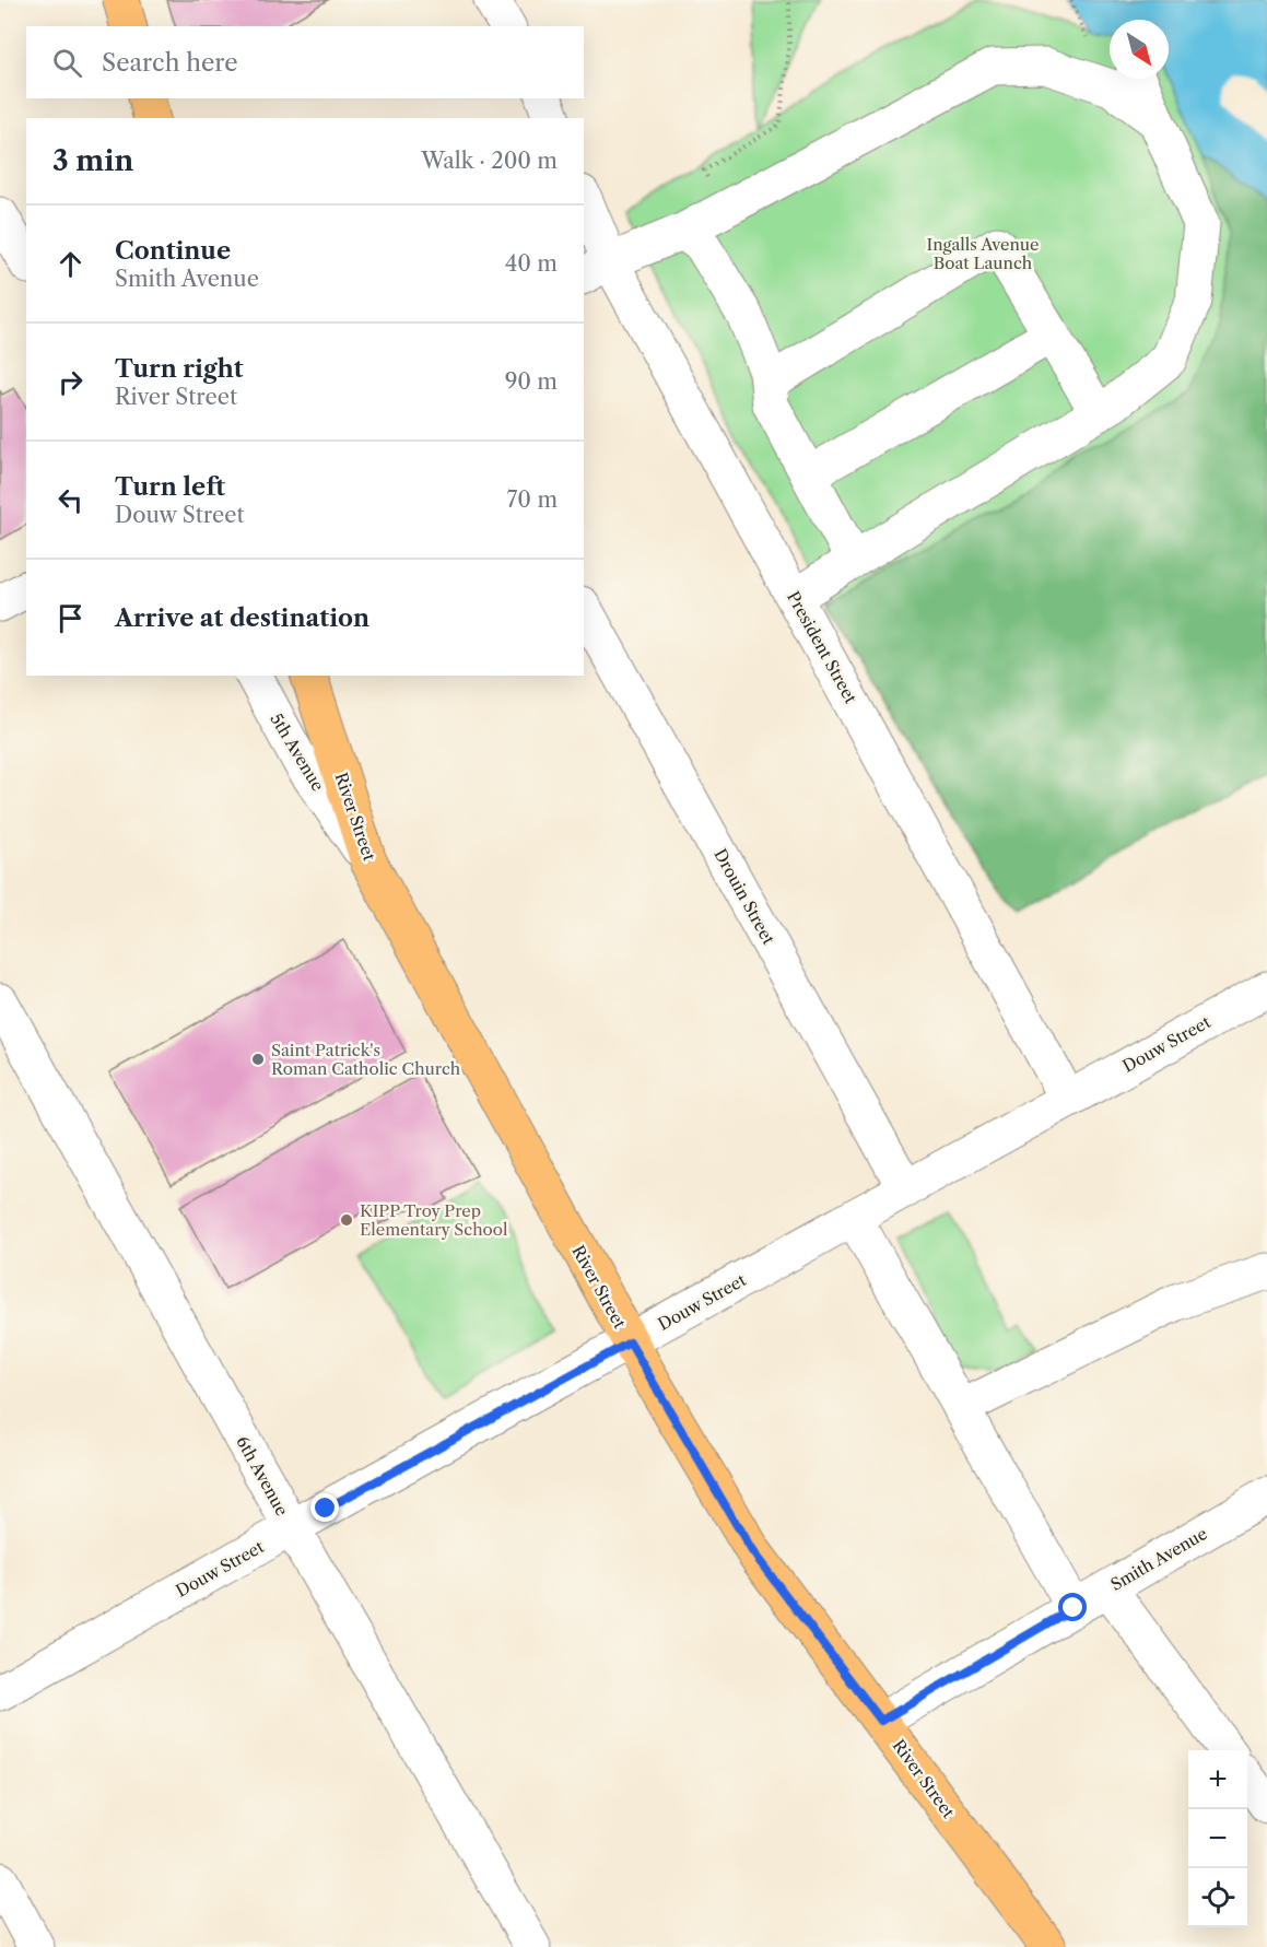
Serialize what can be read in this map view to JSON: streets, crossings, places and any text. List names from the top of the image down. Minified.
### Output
{"streets":{"main road":["River Street"],"street":["President Street","5th Avenue","Drouin Street","Douw Street","6th Avenue","Smith Avenue"]},"crossings":[["President Street","Douw Street"],["5th Avenue","River Street"],["River Street","Douw Street"],["River Street","Smith Avenue"],["Drouin Street","Douw Street"],["Douw Street","6th Avenue"]],"parks":["Ingalls Avenue Boat Launch"],"places":["Saint Patrick's Roman Catholic Church","KIPP Troy Prep Elementary School"],"north":"bottom right","page":{"search":"Search here","heading":["3 min","Walk · 200 m"],"list":[["Continue","Smith Avenue","40 m"],["Turn right","River Street","90 m"],["Turn left","Douw Street","70 m"],"Arrive at destination"],"map_buttons":["+","−"]}}
